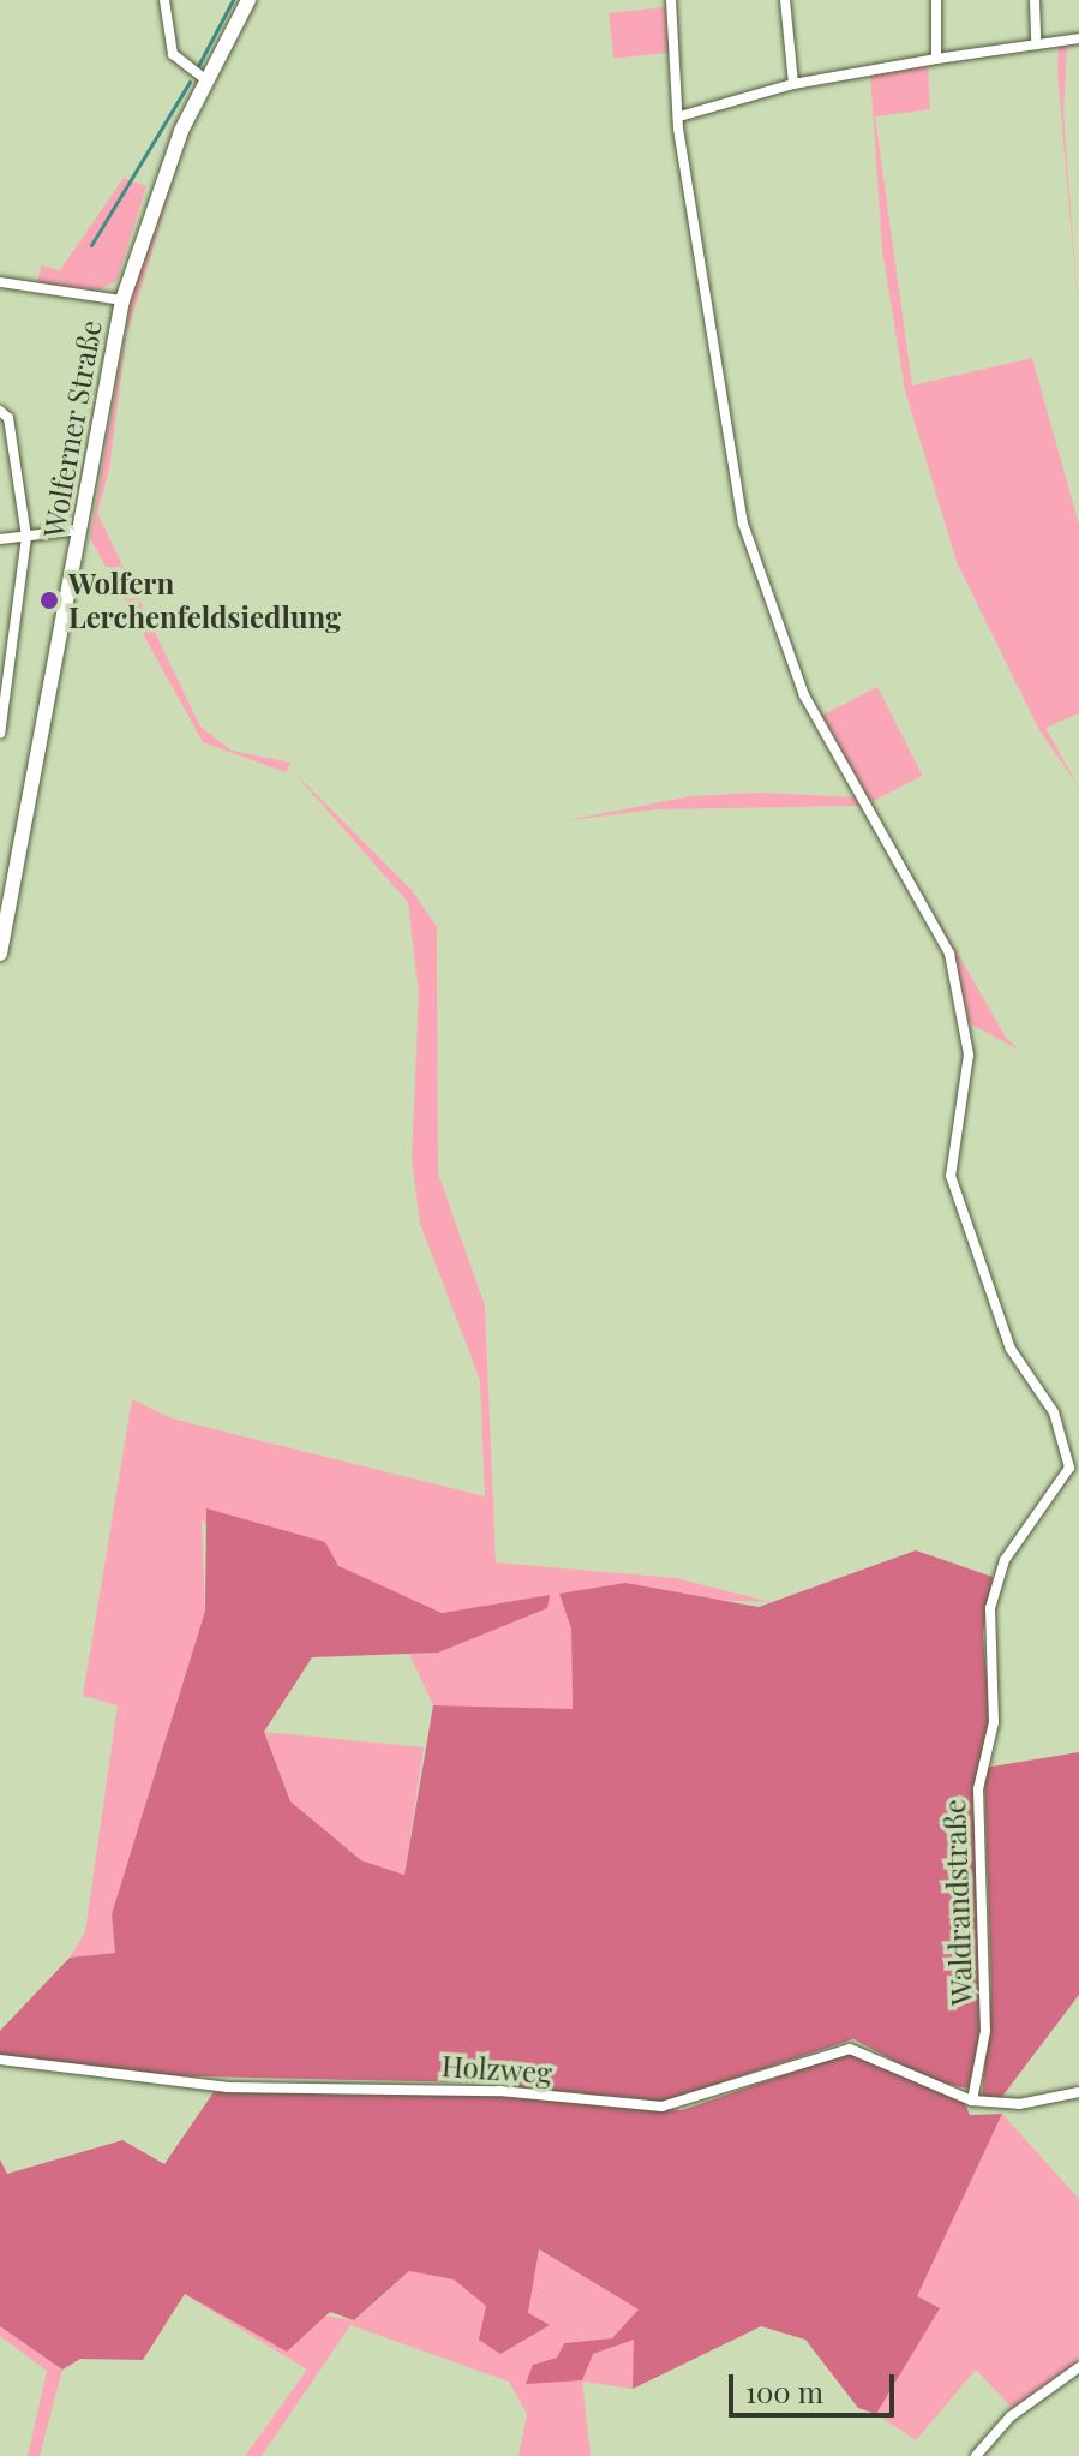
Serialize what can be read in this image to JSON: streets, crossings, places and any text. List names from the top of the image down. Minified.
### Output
{"streets":{"main road":["Wolferner Straße"],"street":["Waldrandstraße","Holzweg"]},"crossings":[["Waldrandstraße","Holzweg"]],"places":["Wolfern Lerchenfeldsiedlung"],"scale_bar":"100 m"}
